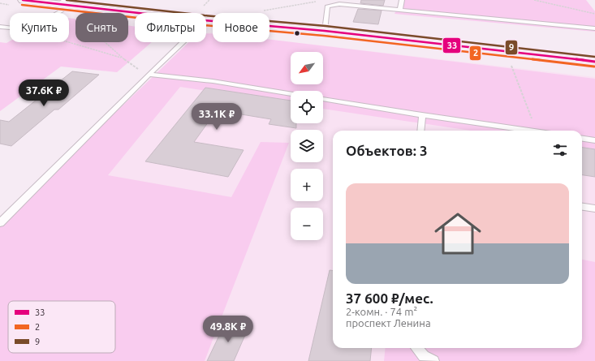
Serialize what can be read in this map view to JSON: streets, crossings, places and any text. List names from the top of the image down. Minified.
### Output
{"lines":["transit line 33","transit line 9","transit line 2"],"legend":["33","2","9"],"north":"bottom left","page":{"chip":["Купить","Снять","Фильтры","Новое"],"map_buttons":["+","−"],"price":["37.6K ₽","33.1K ₽","49.8K ₽"],"heading":"Объектов: 3","list":[{"name":"37 600 ₽/мес.","note":"2-комн. · 74 m² · проспект Ленина"}]}}
